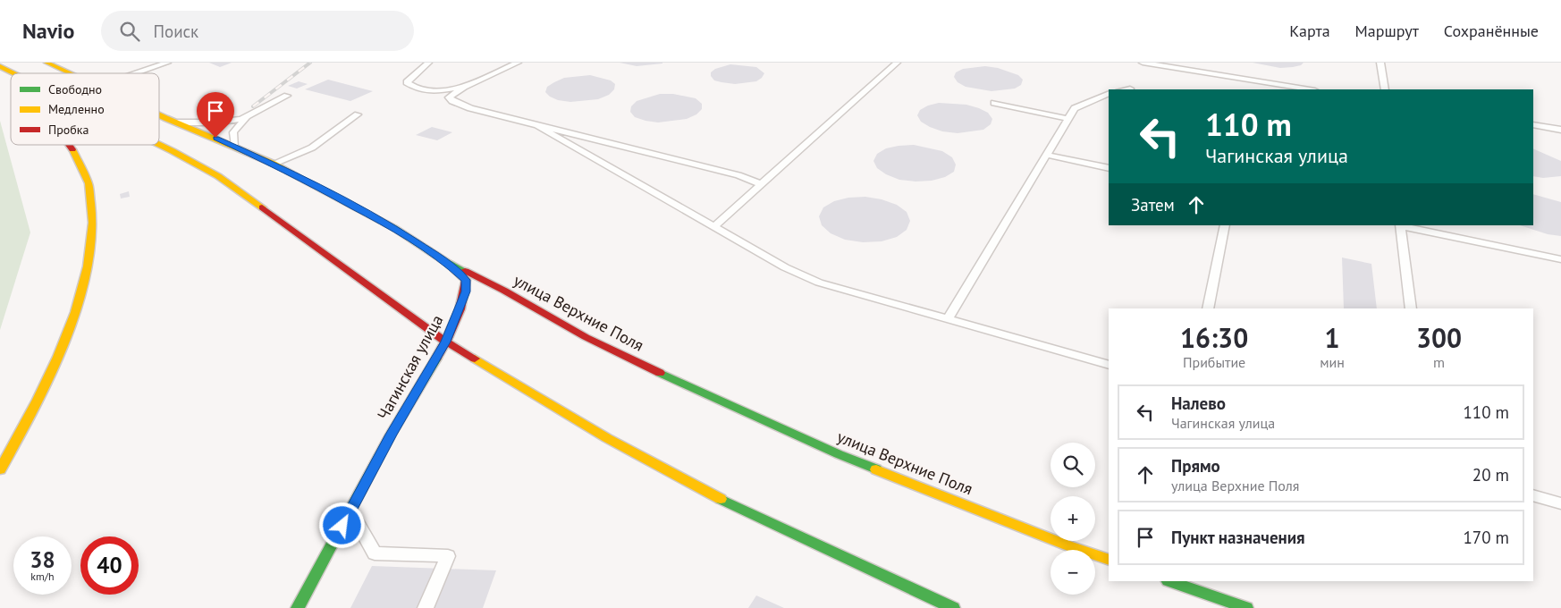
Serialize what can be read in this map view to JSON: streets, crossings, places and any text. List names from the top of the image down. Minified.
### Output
{"streets":{"main road":["улица Верхние Поля","Чагинская улица"]},"crossings":[["улица Верхние Поля","Чагинская улица"]],"legend":["Свободно","Медленно","Пробка"],"page":{"header":"Navio","search":"Поиск","nav":["Карта","Маршрут","Сохранённые"],"turn":["110 m","Чагинская улица"],"then":"Затем","eta":["16:30","Прибытие","1","мин","300","m"],"list":[{"name":"Налево","note":"Чагинская улица","value":"110 m"},{"name":"Прямо","note":"улица Верхние Поля","value":"20 m"},{"name":"Пункт назначения","value":"170 m"}],"map_buttons":["+","−"],"speed":"38 km/h","limit":"40"}}
